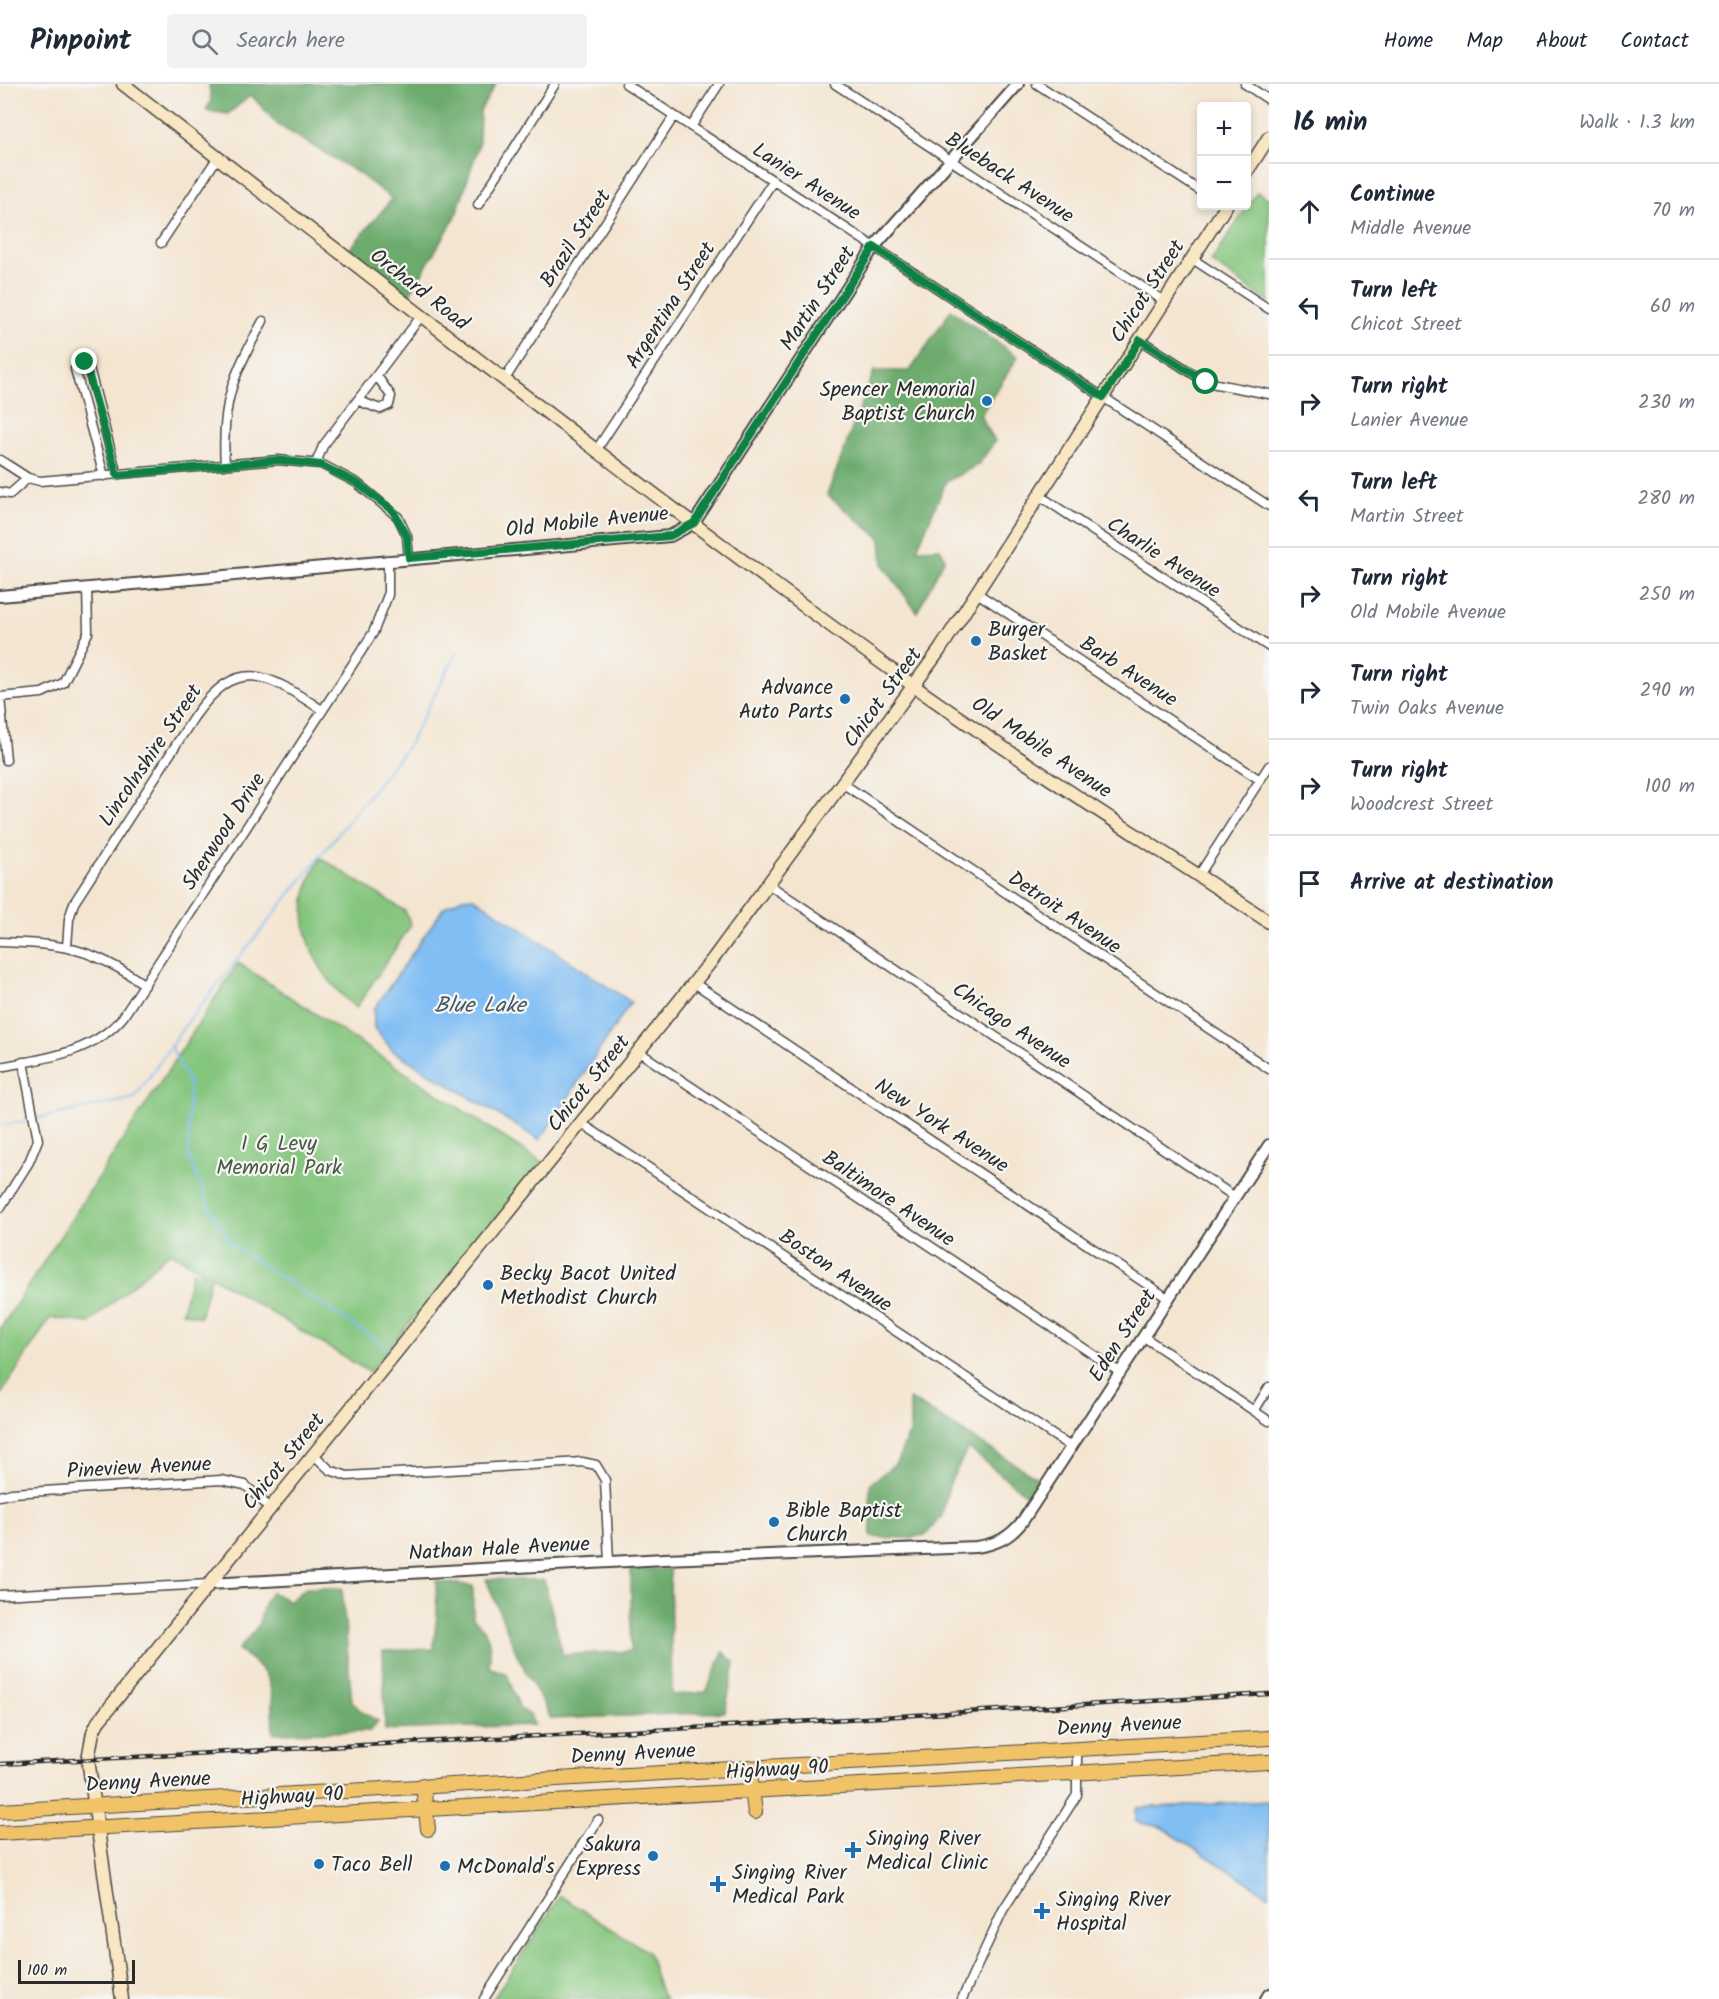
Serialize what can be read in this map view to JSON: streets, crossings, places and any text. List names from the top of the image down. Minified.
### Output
{"streets":{"main road":["Orchard Road","Chicot Street","Old Mobile Avenue","Denny Avenue","Highway 90"],"street":["Blueback Avenue","Lanier Avenue","Brazil Street","Martin Street","Argentina Street","Charlie Avenue","Barb Avenue","Lincolnshire Street","Sherwood Drive","Detroit Avenue","Chicago Avenue","New York Avenue","Baltimore Avenue","Boston Avenue","Eden Street","Pineview Avenue","Nathan Hale Avenue"]},"crossings":[["Blueback Avenue","Chicot Street"],["Blueback Avenue","Martin Street"],["Lanier Avenue","Brazil Street"],["Lanier Avenue","Chicot Street"],["Lanier Avenue","Martin Street"],["Lanier Avenue","Argentina Street"],["Brazil Street","Orchard Road"],["Orchard Road","Martin Street"],["Orchard Road","Argentina Street"],["Orchard Road","Old Mobile Avenue"],["Chicot Street","Old Mobile Avenue"],["Chicot Street","Charlie Avenue"],["Chicot Street","Barb Avenue"],["Chicot Street","Detroit Avenue"],["Chicot Street","Chicago Avenue"],["Chicot Street","New York Avenue"],["Chicot Street","Baltimore Avenue"],["Chicot Street","Boston Avenue"],["Chicot Street","Pineview Avenue"],["Chicot Street","Nathan Hale Avenue"],["Chicot Street","Denny Avenue"],["Chicot Street","Highway 90"],["Martin Street","Old Mobile Avenue"],["Old Mobile Avenue","Sherwood Drive"],["Lincolnshire Street","Sherwood Drive"],["Chicago Avenue","Eden Street"],["New York Avenue","Eden Street"],["Baltimore Avenue","Eden Street"],["Boston Avenue","Eden Street"],["Eden Street","Nathan Hale Avenue"]],"water":["Blue Lake"],"parks":["I G Levy Memorial Park"],"places":{"other":["Spencer Memorial Baptist Church","Burger Basket","Advance Auto Parts","Becky Bacot United Methodist Church","Bible Baptist Church","Sakura Express","Taco Bell","McDonald's"],"health":["Singing River Medical Clinic","Singing River Medical Park","Singing River Hospital"]},"scale_bar":"100 m","page":{"header":"Pinpoint","search":"Search here","nav":["Home","Map","About","Contact"],"heading":["16 min","Walk · 1.3 km"],"map_buttons":["+","−"],"list":[["Continue","Middle Avenue","70 m"],["Turn left","Chicot Street","60 m"],["Turn right","Lanier Avenue","230 m"],["Turn left","Martin Street","280 m"],["Turn right","Old Mobile Avenue","250 m"],["Turn right","Twin Oaks Avenue","290 m"],["Turn right","Woodcrest Street","100 m"],"Arrive at destination"],"scale":"100 m"}}
